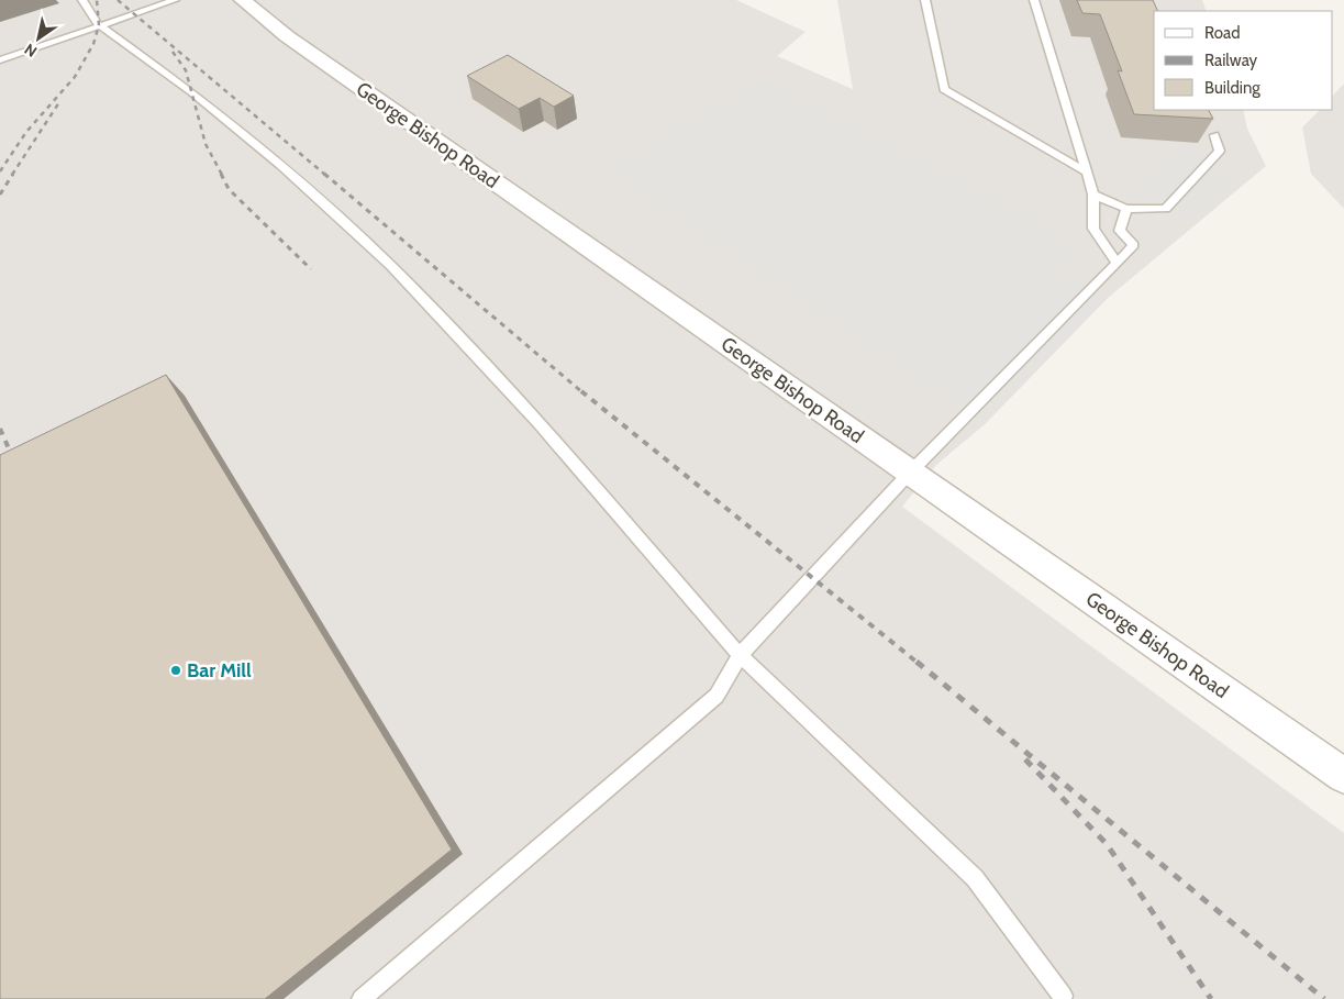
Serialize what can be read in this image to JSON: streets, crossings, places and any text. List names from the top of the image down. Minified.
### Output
{"streets":{"street":["George Bishop Road"]},"places":["Bar Mill"],"legend":["Road","Railway","Building"],"north":"bottom left"}
